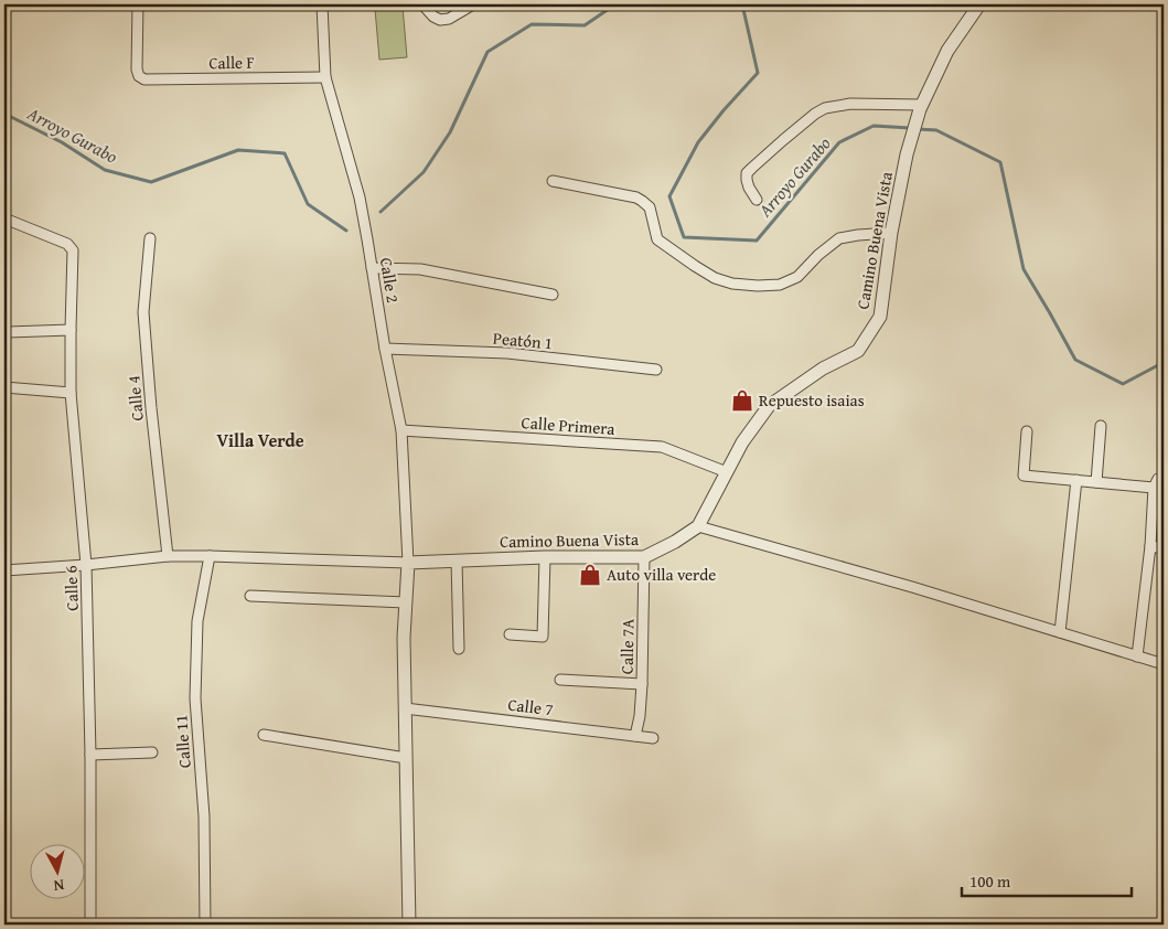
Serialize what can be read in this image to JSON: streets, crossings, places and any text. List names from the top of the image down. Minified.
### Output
{"streets":{"street":["Calle F","Camino Buena Vista","Calle 2","Peatón 1","Calle 4","Calle Primera","Calle 6","Calle 7A","Calle 7","Calle 11"]},"crossings":[["Calle F","Calle 2"],["Camino Buena Vista","Calle 2"],["Camino Buena Vista","Calle Primera"],["Camino Buena Vista","Calle 7A"],["Calle 2","Peatón 1"],["Calle 2","Calle Primera"],["Calle 7A","Calle 7"]],"districts":["Villa Verde"],"water":["Arroyo Gurabo"],"places":{"shop":["Repuesto isaias","Auto villa verde"]},"scale_bar":"100 m","north":"bottom"}
